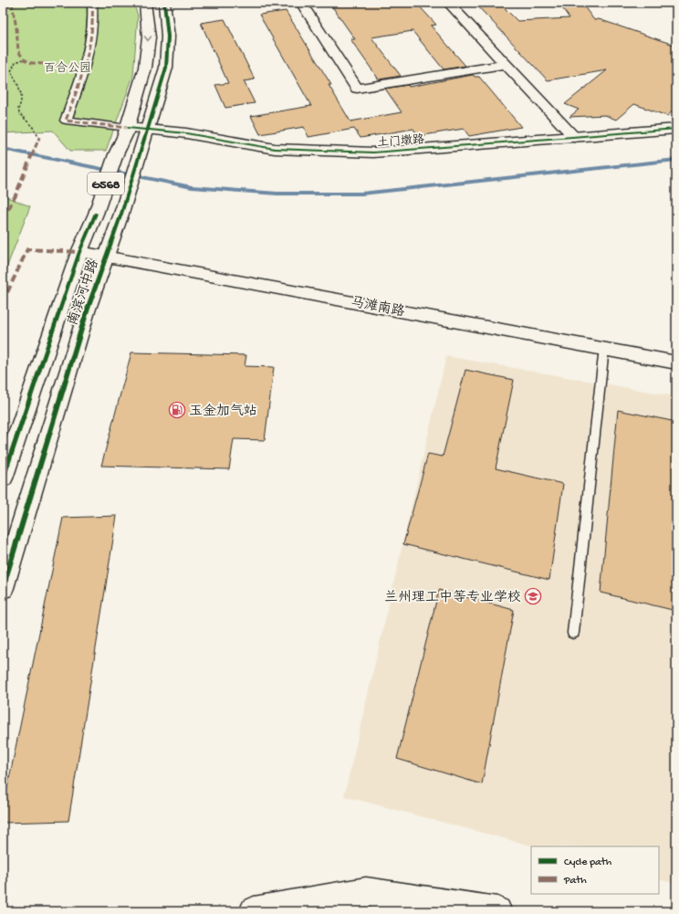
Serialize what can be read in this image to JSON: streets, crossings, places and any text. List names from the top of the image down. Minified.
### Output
{"streets":{"main road":["土门墩路","G568","南滨河中路","马滩南路"]},"crossings":[["土门墩路","南滨河中路"],["南滨河中路","马滩南路"]],"parks":["百合公园"],"places":{"fuel station":["玉金加气站"],"school or university":["兰州理工中等专业学校"]},"legend":["Cycle path","Path"]}
